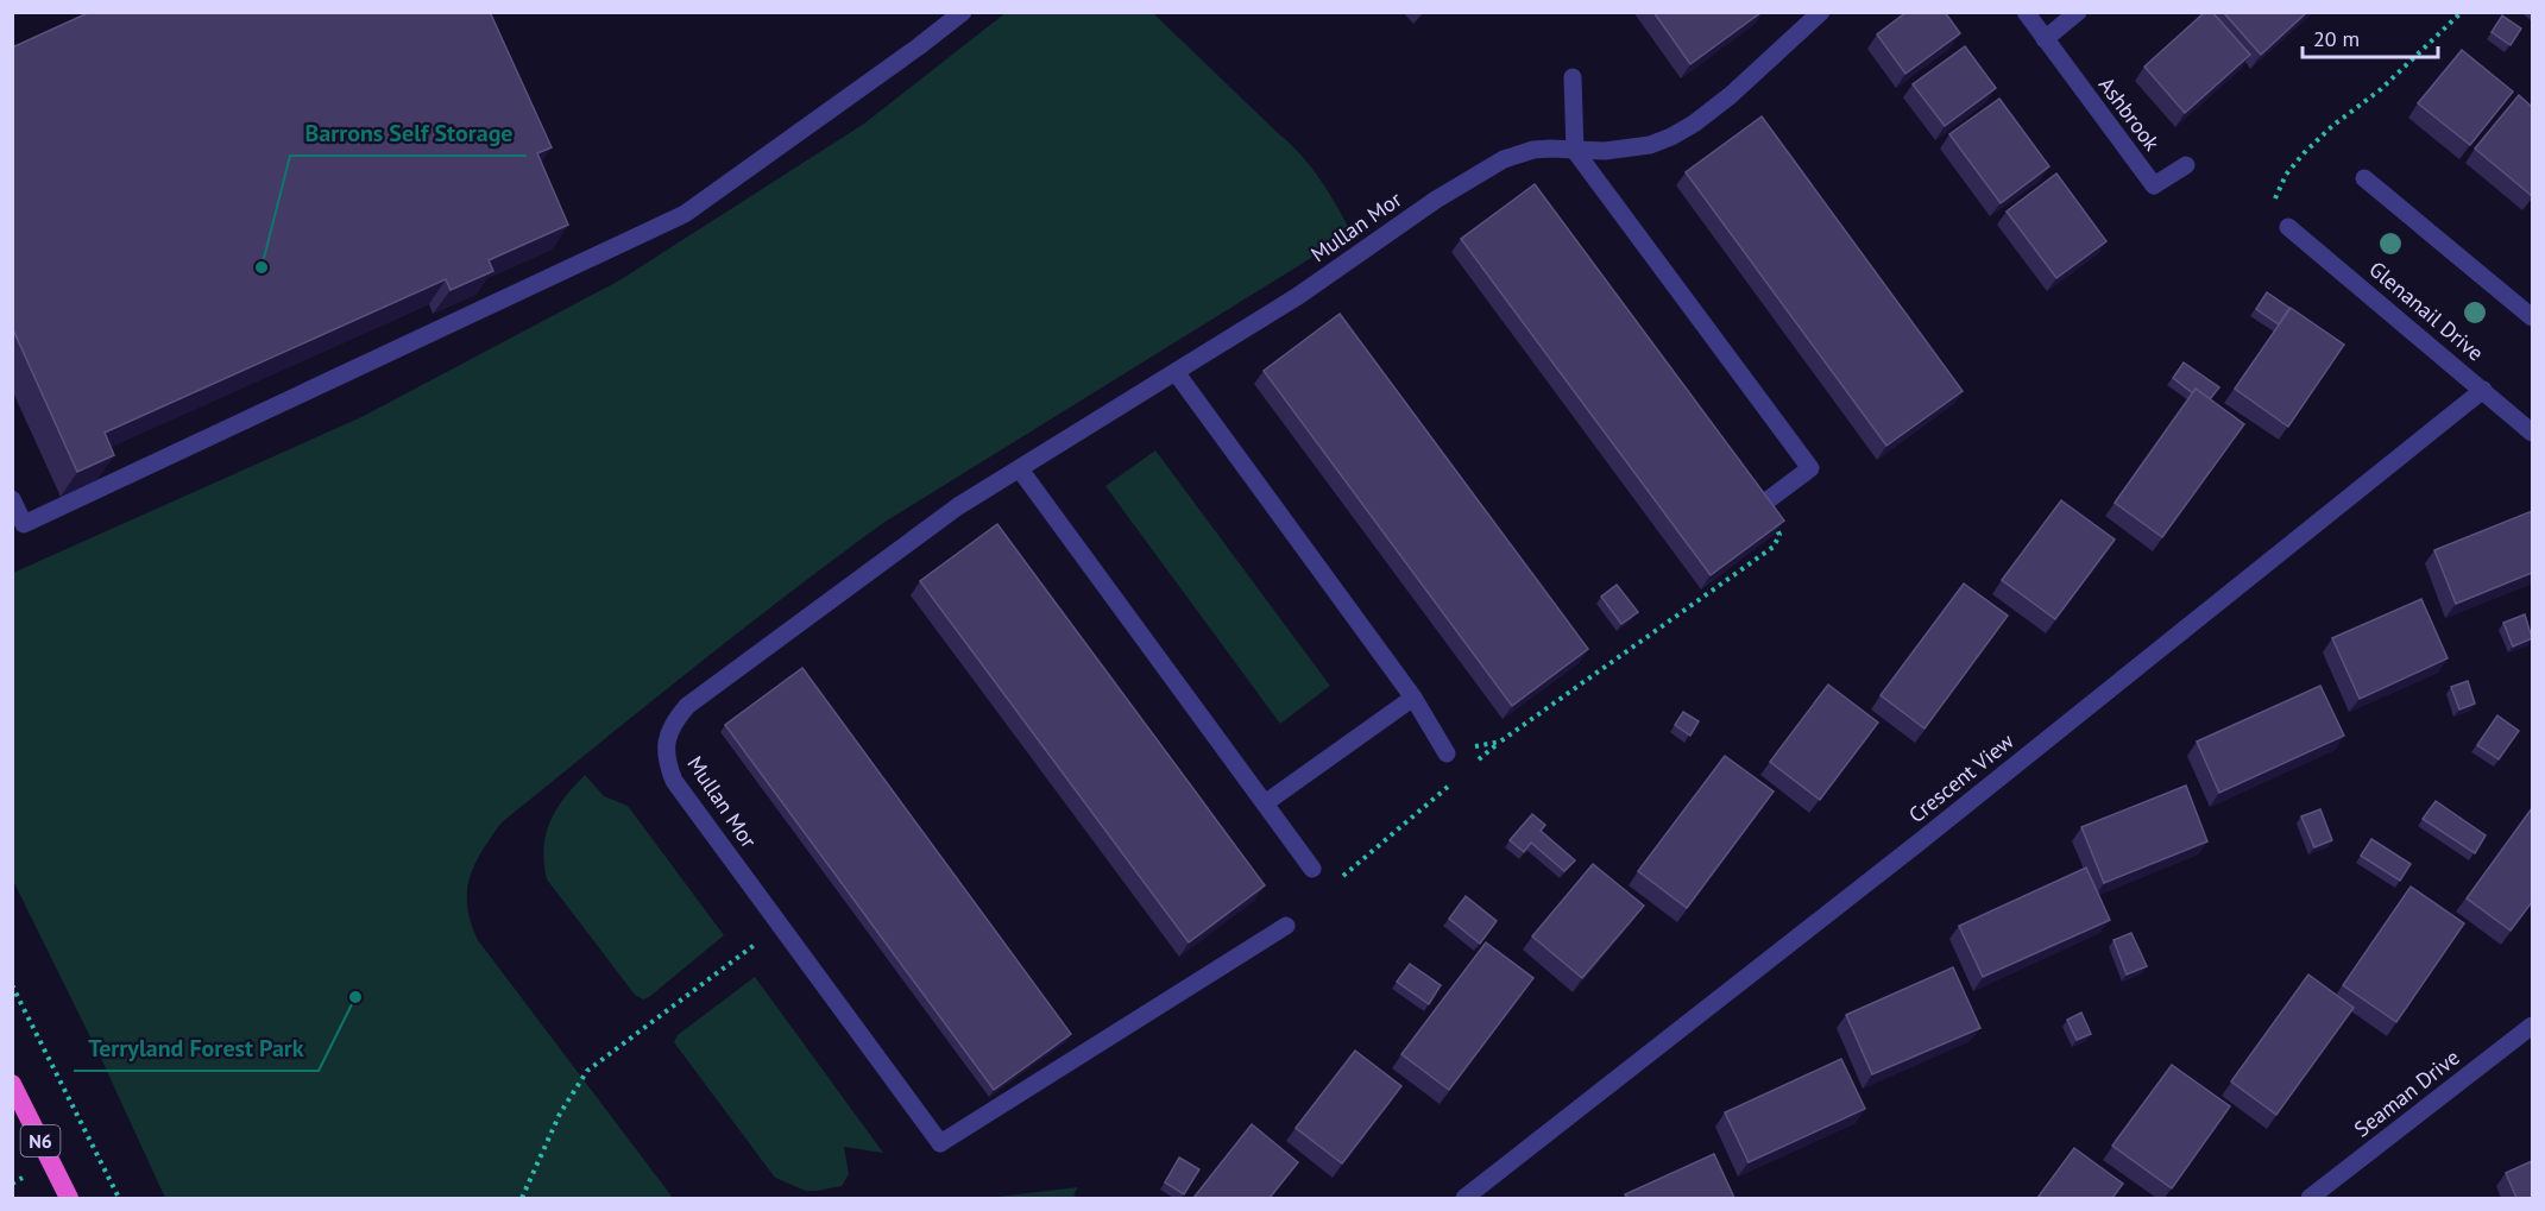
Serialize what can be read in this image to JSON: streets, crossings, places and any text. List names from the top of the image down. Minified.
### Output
{"streets":{"highway":["N6"],"street":["Ashbrook","Mullan Mor","Glenanail Drive","Crescent View","Seaman Drive"]},"crossings":[["Glenanail Drive","Crescent View"]],"places":["Barrons Self Storage","Terryland Forest Park"],"scale_bar":"20 m"}
